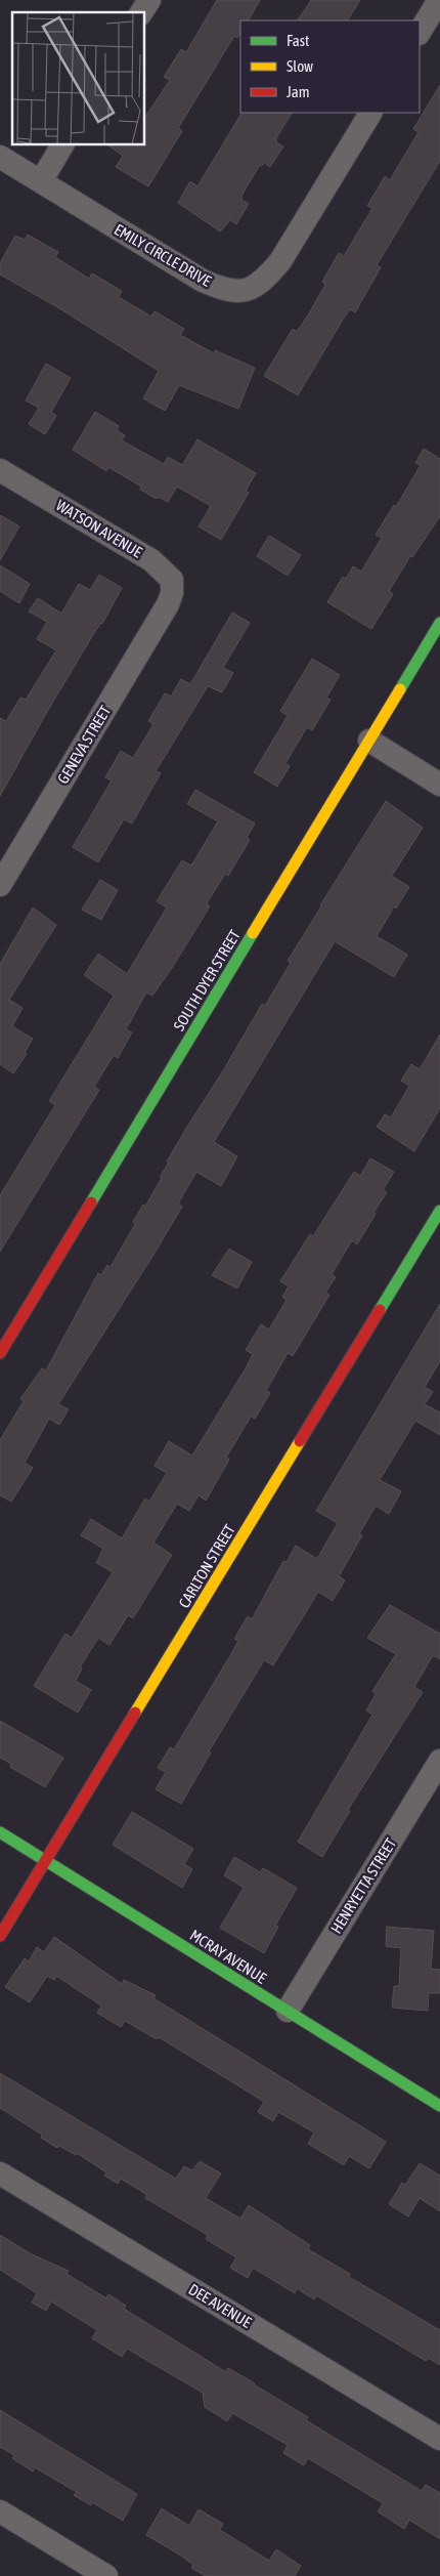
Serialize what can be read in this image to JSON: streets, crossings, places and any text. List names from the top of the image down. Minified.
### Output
{"streets":{"street":["EMILY CIRCLE DRIVE","WATSON AVENUE","GENEVA STREET","SOUTH DYER STREET","CARLTON STREET","HENRYETTA STREET","MCRAY AVENUE","DEE AVENUE"]},"crossings":[["WATSON AVENUE","GENEVA STREET"],["CARLTON STREET","MCRAY AVENUE"],["HENRYETTA STREET","MCRAY AVENUE"]],"legend":["Fast","Slow","Jam"]}
